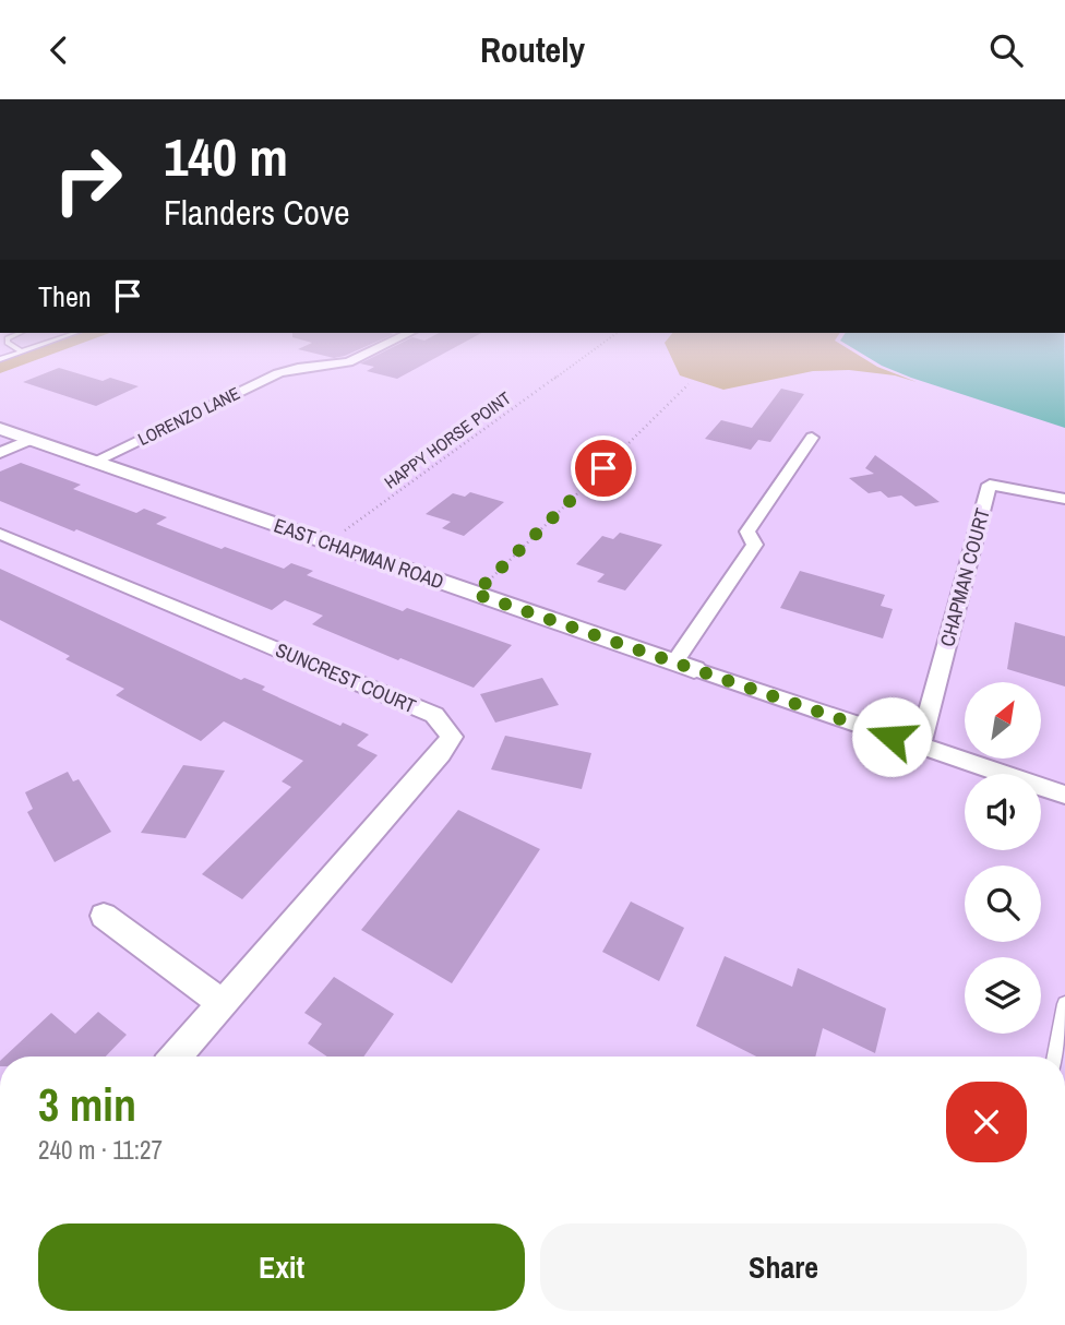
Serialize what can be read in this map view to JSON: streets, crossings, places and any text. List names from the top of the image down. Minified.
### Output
{"streets":{"street":["LORENZO LANE","EAST CHAPMAN ROAD","CHAPMAN COURT","SUNCREST COURT"],"path":["HAPPY HORSE POINT"]},"crossings":[["LORENZO LANE","EAST CHAPMAN ROAD"],["HAPPY HORSE POINT","EAST CHAPMAN ROAD"],["EAST CHAPMAN ROAD","CHAPMAN COURT"]],"north":"top right","page":{"header":"Routely","turn":["140 m","Flanders Cove"],"then":"Then","heading":["3 min","240 m · 11:27"],"buttons":["Exit","Share"]}}
